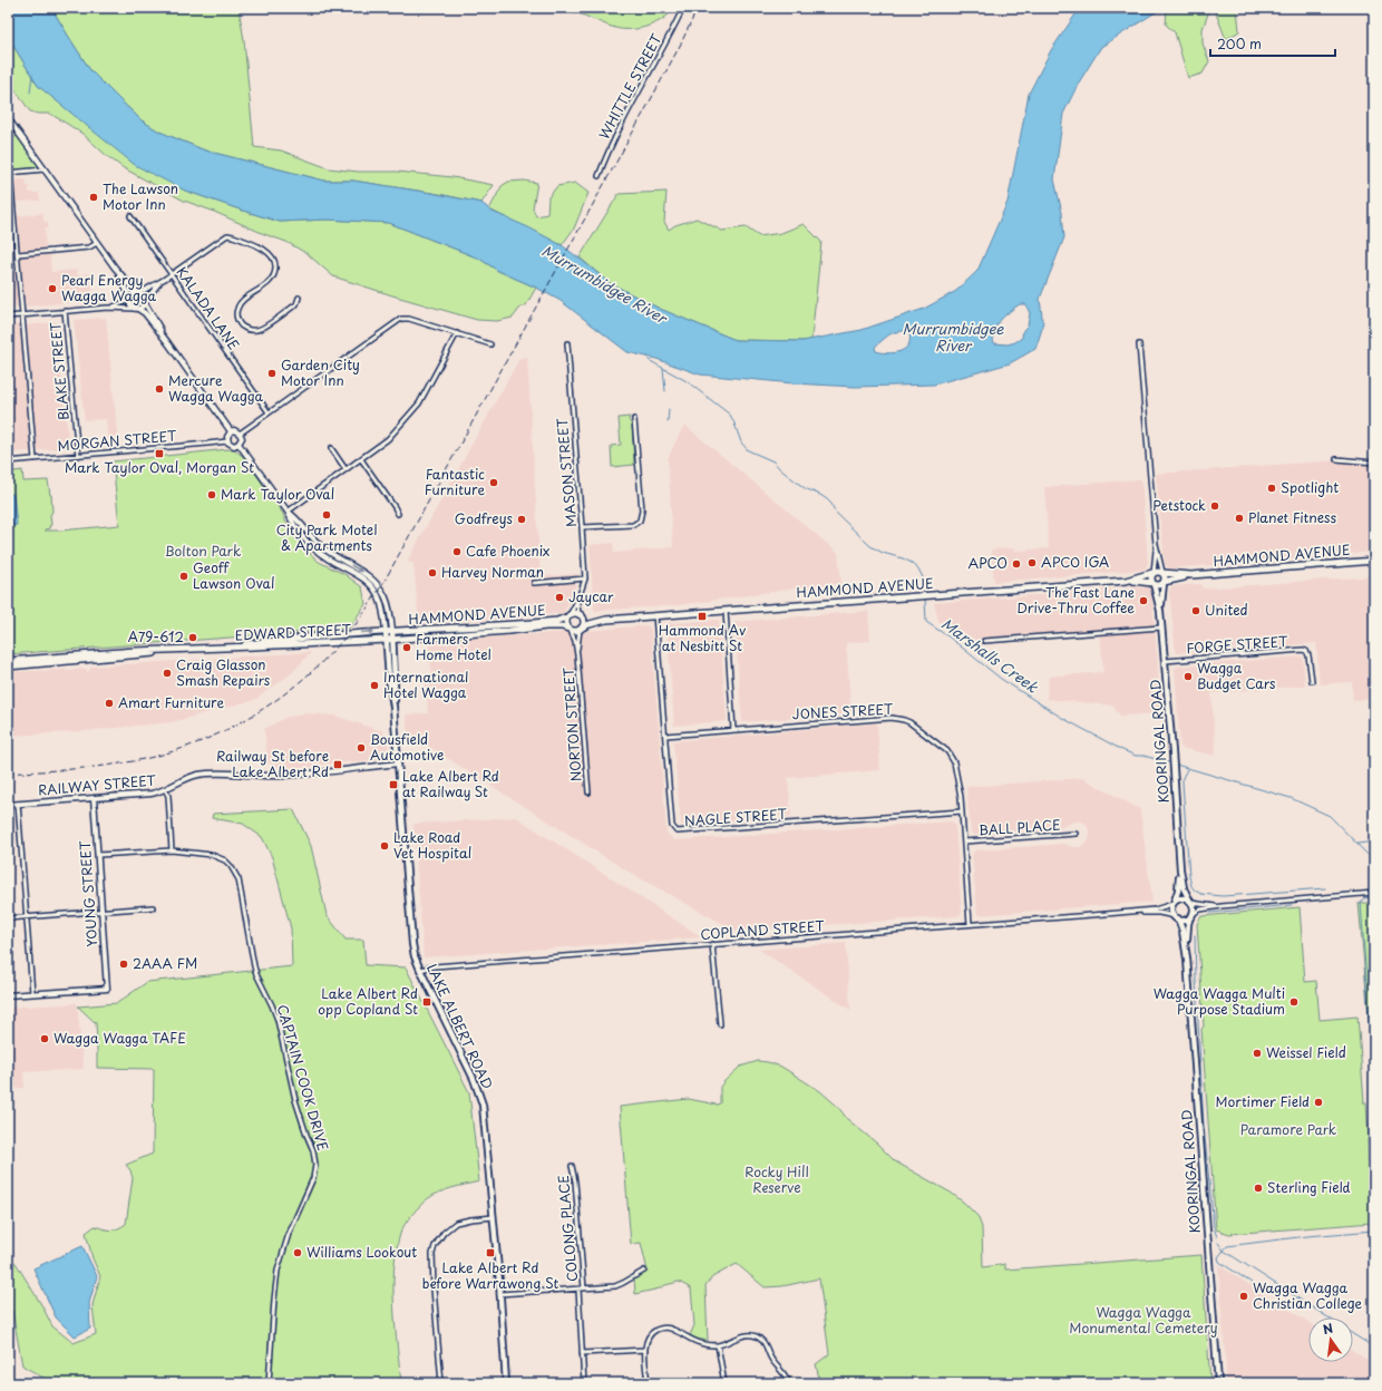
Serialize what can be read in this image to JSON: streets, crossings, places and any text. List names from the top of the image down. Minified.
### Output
{"streets":{"highway":["HAMMOND AVENUE","EDWARD STREET"],"main road":["KOORINGAL ROAD","LAKE ALBERT ROAD"],"street":["WHITTLE STREET","KALADA LANE","BLAKE STREET","MORGAN STREET","MASON STREET","FORGE STREET","JONES STREET","NORTON STREET","RAILWAY STREET","NAGLE STREET","BALL PLACE","YOUNG STREET","COPLAND STREET","CAPTAIN COOK DRIVE","COLONG PLACE"]},"crossings":[["BLAKE STREET","MORGAN STREET"],["MASON STREET","HAMMOND AVENUE"],["MASON STREET","NORTON STREET"],["HAMMOND AVENUE","EDWARD STREET"],["HAMMOND AVENUE","NORTON STREET"],["HAMMOND AVENUE","KOORINGAL ROAD"],["HAMMOND AVENUE","NAGLE STREET"],["HAMMOND AVENUE","LAKE ALBERT ROAD"],["EDWARD STREET","LAKE ALBERT ROAD"],["FORGE STREET","KOORINGAL ROAD"],["JONES STREET","NAGLE STREET"],["JONES STREET","BALL PLACE"],["JONES STREET","COPLAND STREET"],["KOORINGAL ROAD","COPLAND STREET"],["RAILWAY STREET","YOUNG STREET"],["RAILWAY STREET","LAKE ALBERT ROAD"],["YOUNG STREET","CAPTAIN COOK DRIVE"],["COPLAND STREET","LAKE ALBERT ROAD"]],"water":["Murrumbidgee River","Marshalls Creek"],"parks":["Bolton Park","Paramore Park","Rocky Hill Reserve","Wagga Wagga Monumental Cemetery"],"places":{"other":["The Lawson Motor Inn","Pearl Energy Wagga Wagga","Garden City Motor Inn","Mercure Wagga Wagga","Fantastic Furniture","Spotlight","Mark Taylor Oval","Petstock","City Park Motel & Apartments","Planet Fitness","Godfreys","Cafe Phoenix","APCO IGA","APCO","Harvey Norman","Geoff Lawson Oval","Jaycar","The Fast Lane Drive-Thru Coffee","United","A79-612","Farmers Home Hotel","Craig Glasson Smash Repairs","Wagga Budget Cars","International Hotel Wagga","Amart Furniture","Bousfield Automotive","Lake Road Vet Hospital","2AAA FM","Wagga Wagga Multi Purpose Stadium","Wagga Wagga TAFE","Weissel Field","Mortimer Field","Sterling Field","Williams Lookout","Wagga Wagga Christian College"],"transit":["Mark Taylor Oval, Morgan St","Hammond Av at Nesbitt St","Railway St before Lake Albert Rd","Lake Albert Rd at Railway St","Lake Albert Rd opp Copland St","Lake Albert Rd before Warrawong St"]},"scale_bar":"200 m","north":"top"}
